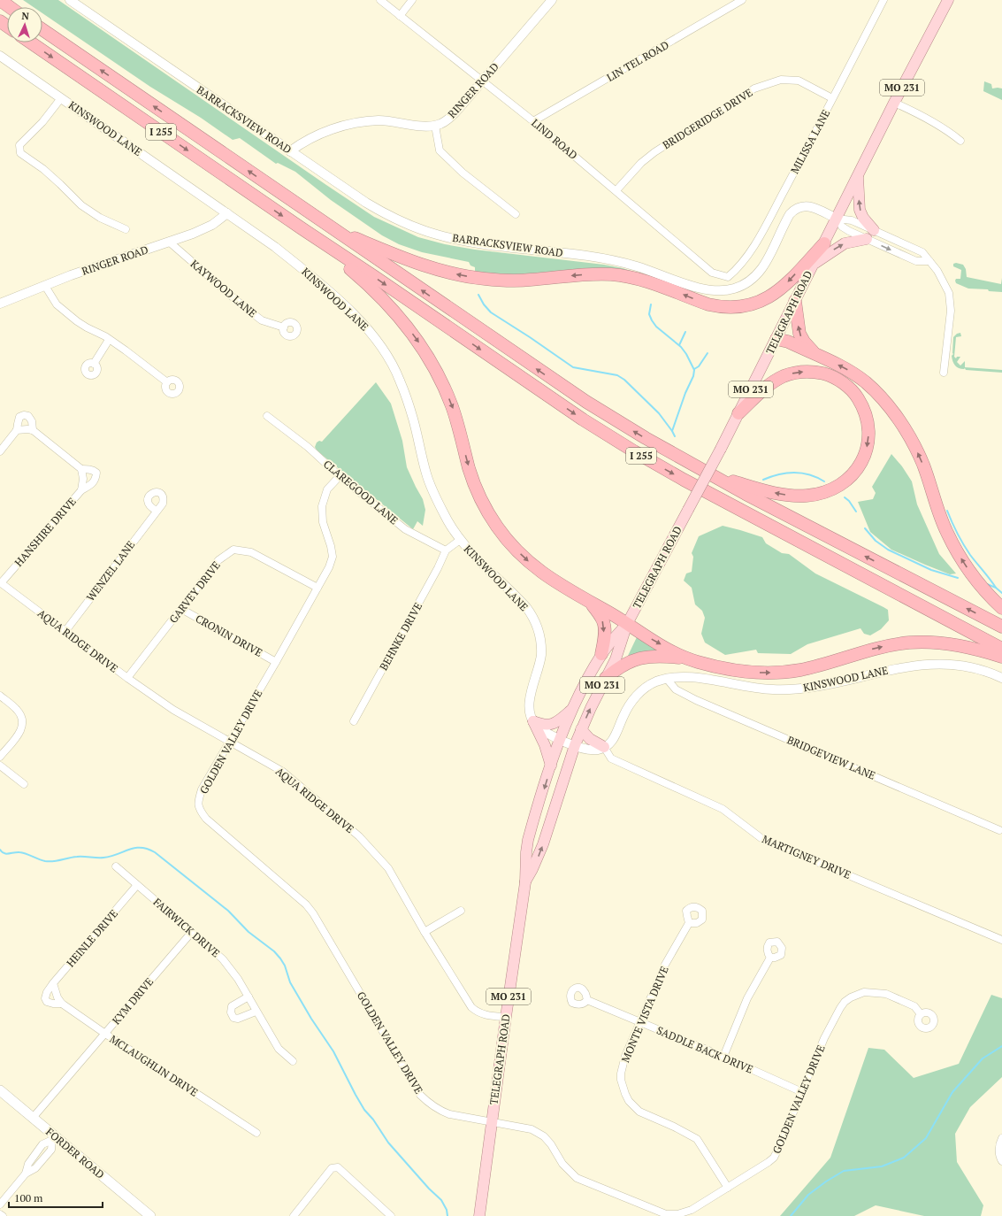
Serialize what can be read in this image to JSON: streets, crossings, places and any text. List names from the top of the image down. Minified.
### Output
{"streets":{"highway":["I 255"],"main road":["MO 231","TELEGRAPH ROAD","FORDER ROAD"],"street":["LIN TEL ROAD","RINGER ROAD","BRIDGERIDGE DRIVE","BARRACKSVIEW ROAD","KINSWOOD LANE","LIND ROAD","MILISSA LANE","KAYWOOD LANE","CLAREGOOD LANE","HANSHIRE DRIVE","WENZEL LANE","GARVEY DRIVE","CRONIN DRIVE","BEHNKE DRIVE","AQUA RIDGE DRIVE","GOLDEN VALLEY DRIVE","BRIDGEVIEW LANE","MARTIGNEY DRIVE","FAIRWICK DRIVE","HEINLE DRIVE","KYM DRIVE","MONTE VISTA DRIVE","SADDLE BACK DRIVE","MCLAUGHLIN DRIVE"]},"crossings":[["LIN TEL ROAD","LIND ROAD"],["RINGER ROAD","KINSWOOD LANE"],["RINGER ROAD","LIND ROAD"],["RINGER ROAD","KAYWOOD LANE"],["BRIDGERIDGE DRIVE","LIND ROAD"],["BRIDGERIDGE DRIVE","MILISSA LANE"],["BARRACKSVIEW ROAD","TELEGRAPH ROAD"],["KINSWOOD LANE","BRIDGEVIEW LANE"],["KINSWOOD LANE","MARTIGNEY DRIVE"],["LIND ROAD","MILISSA LANE"],["TELEGRAPH ROAD","AQUA RIDGE DRIVE"],["TELEGRAPH ROAD","GOLDEN VALLEY DRIVE"],["CLAREGOOD LANE","BEHNKE DRIVE"],["CLAREGOOD LANE","GOLDEN VALLEY DRIVE"],["HANSHIRE DRIVE","AQUA RIDGE DRIVE"],["WENZEL LANE","AQUA RIDGE DRIVE"],["GARVEY DRIVE","CRONIN DRIVE"],["GARVEY DRIVE","AQUA RIDGE DRIVE"],["GARVEY DRIVE","GOLDEN VALLEY DRIVE"],["CRONIN DRIVE","GOLDEN VALLEY DRIVE"],["AQUA RIDGE DRIVE","GOLDEN VALLEY DRIVE"],["GOLDEN VALLEY DRIVE","MONTE VISTA DRIVE"],["GOLDEN VALLEY DRIVE","SADDLE BACK DRIVE"],["FAIRWICK DRIVE","HEINLE DRIVE"],["FAIRWICK DRIVE","KYM DRIVE"],["HEINLE DRIVE","MCLAUGHLIN DRIVE"],["KYM DRIVE","MCLAUGHLIN DRIVE"],["KYM DRIVE","FORDER ROAD"],["MONTE VISTA DRIVE","SADDLE BACK DRIVE"]],"scale_bar":"100 m","north":"top"}
